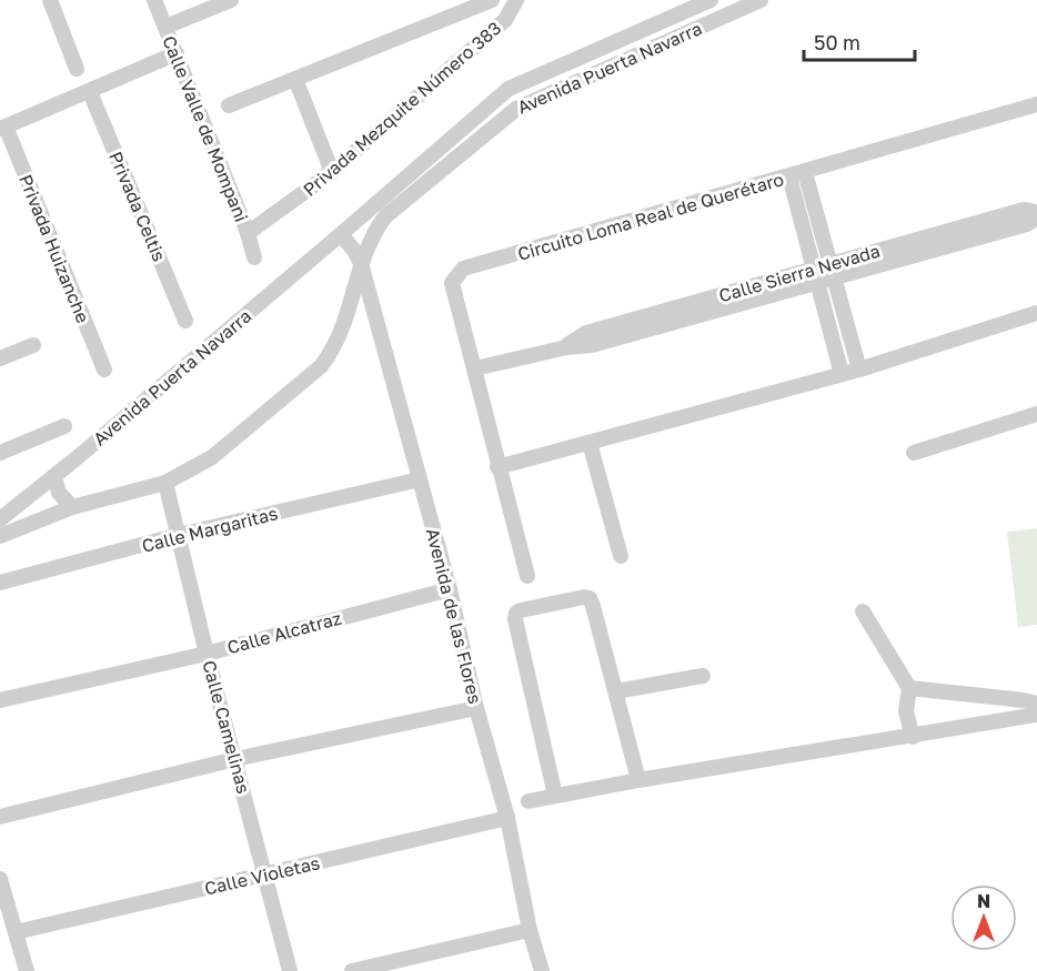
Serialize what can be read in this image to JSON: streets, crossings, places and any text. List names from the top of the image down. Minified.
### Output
{"streets":{"street":["Avenida Puerta Navarra","Privada Mezquite Número 383","Calle Valle de Mompani","Privada Celtis","Circuito Loma Real de Querétaro","Privada Huizanche","Calle Sierra Nevada","Calle Margaritas","Avenida de las Flores","Calle Alcatraz","Calle Camelinas","Calle Violetas"]},"crossings":[["Avenida Puerta Navarra","Avenida de las Flores"],["Avenida Puerta Navarra","Calle Camelinas"],["Privada Mezquite Número 383","Calle Valle de Mompani"],["Circuito Loma Real de Querétaro","Calle Sierra Nevada"],["Calle Margaritas","Avenida de las Flores"],["Calle Margaritas","Calle Camelinas"],["Avenida de las Flores","Calle Alcatraz"],["Avenida de las Flores","Calle Violetas"],["Calle Alcatraz","Calle Camelinas"],["Calle Camelinas","Calle Violetas"]],"scale_bar":"50 m","north":"top"}
